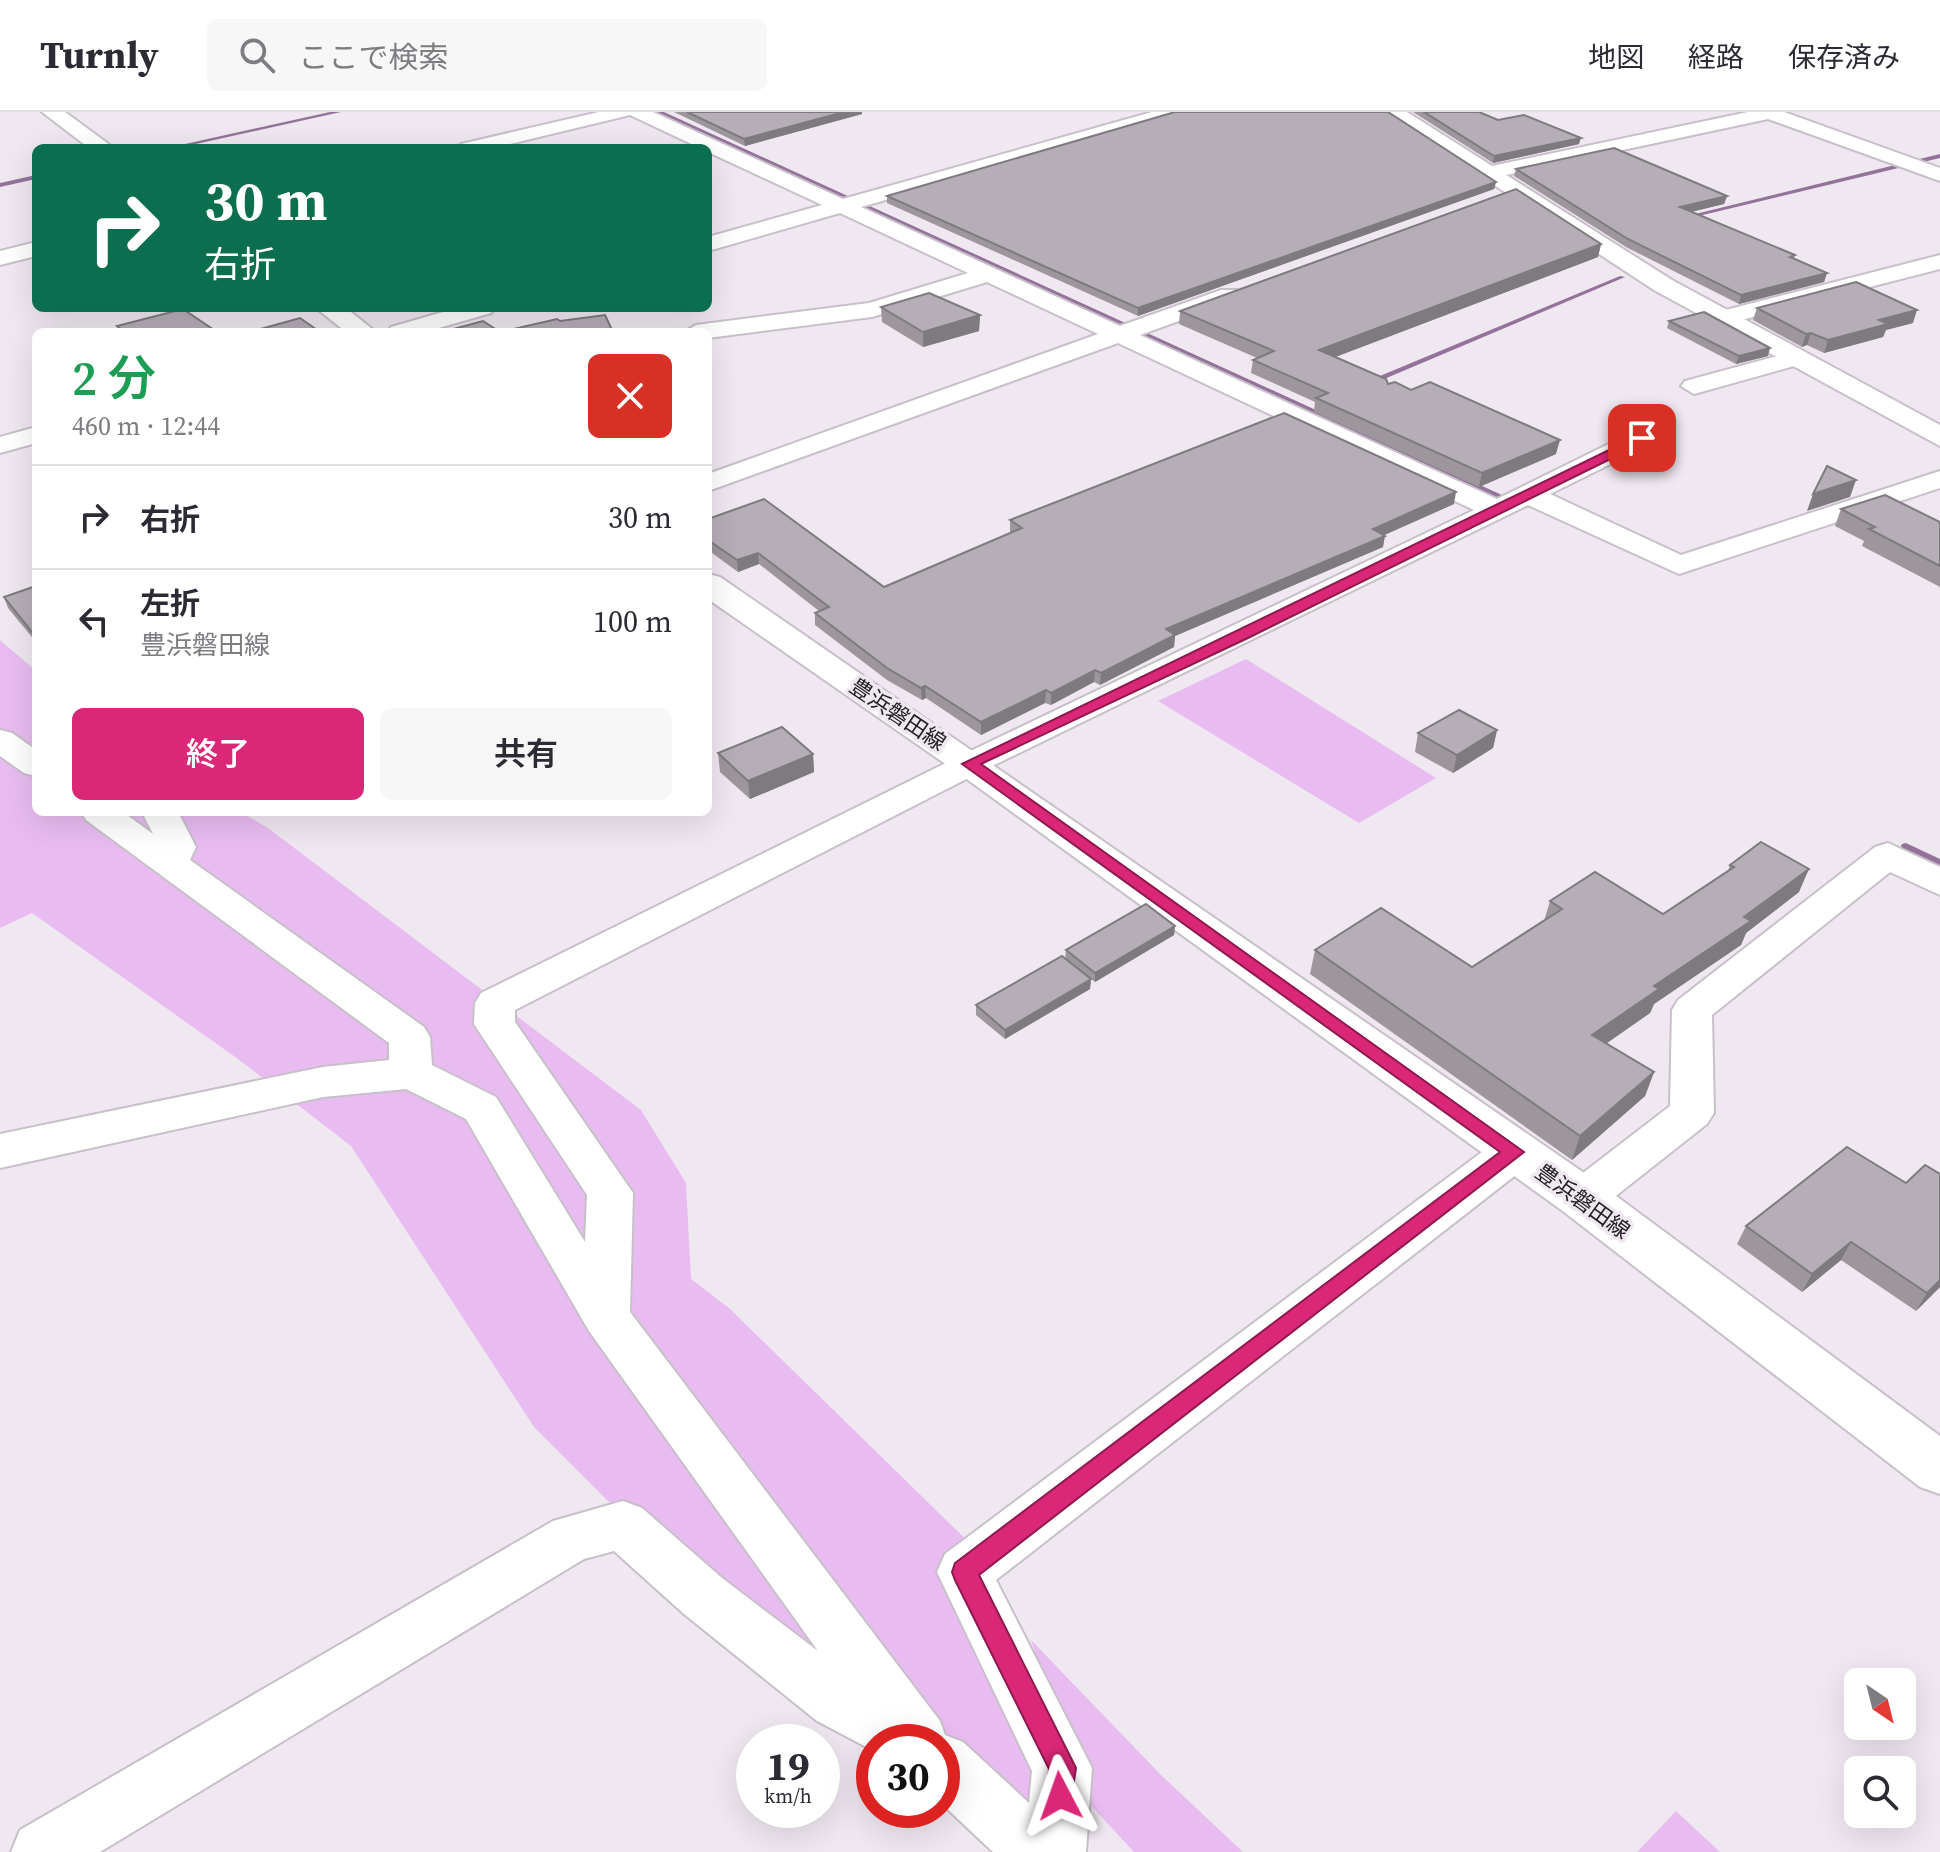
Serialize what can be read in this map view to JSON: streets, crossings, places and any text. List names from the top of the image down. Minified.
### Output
{"streets":{"main road":["豊浜磐田線"]},"north":"bottom right","page":{"header":"Turnly","search":"ここで検索","nav":["地図","経路","保存済み"],"turn":["30 m","右折"],"heading":["2 分","460 m · 12:44"],"list":[{"name":"右折","value":"30 m"},{"name":"左折","note":"豊浜磐田線","value":"100 m"}],"buttons":["終了","共有"],"speed":"19 km/h","limit":"30"}}
